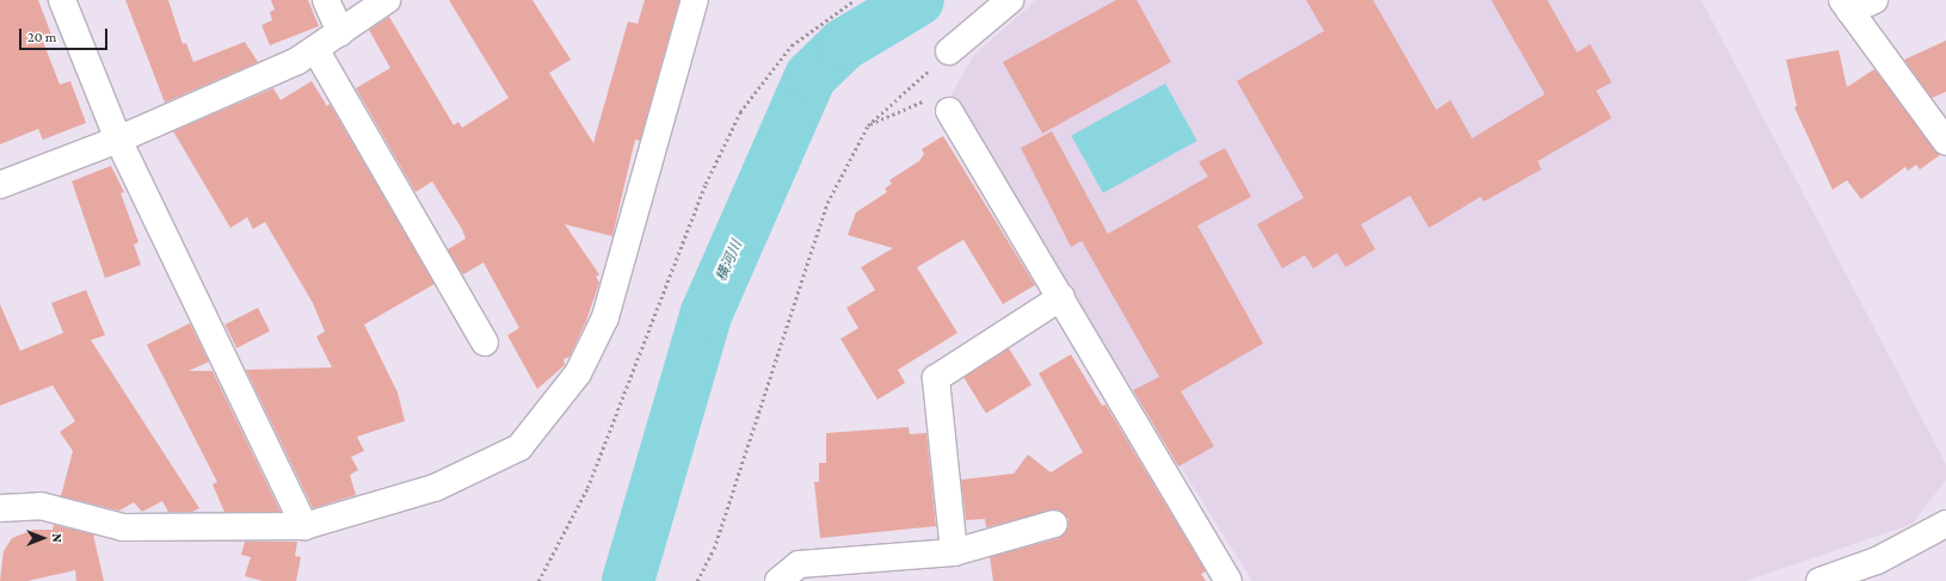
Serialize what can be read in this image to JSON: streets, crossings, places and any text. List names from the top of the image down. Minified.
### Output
{"water":["横河川"],"scale_bar":"20 m","north":"right"}
